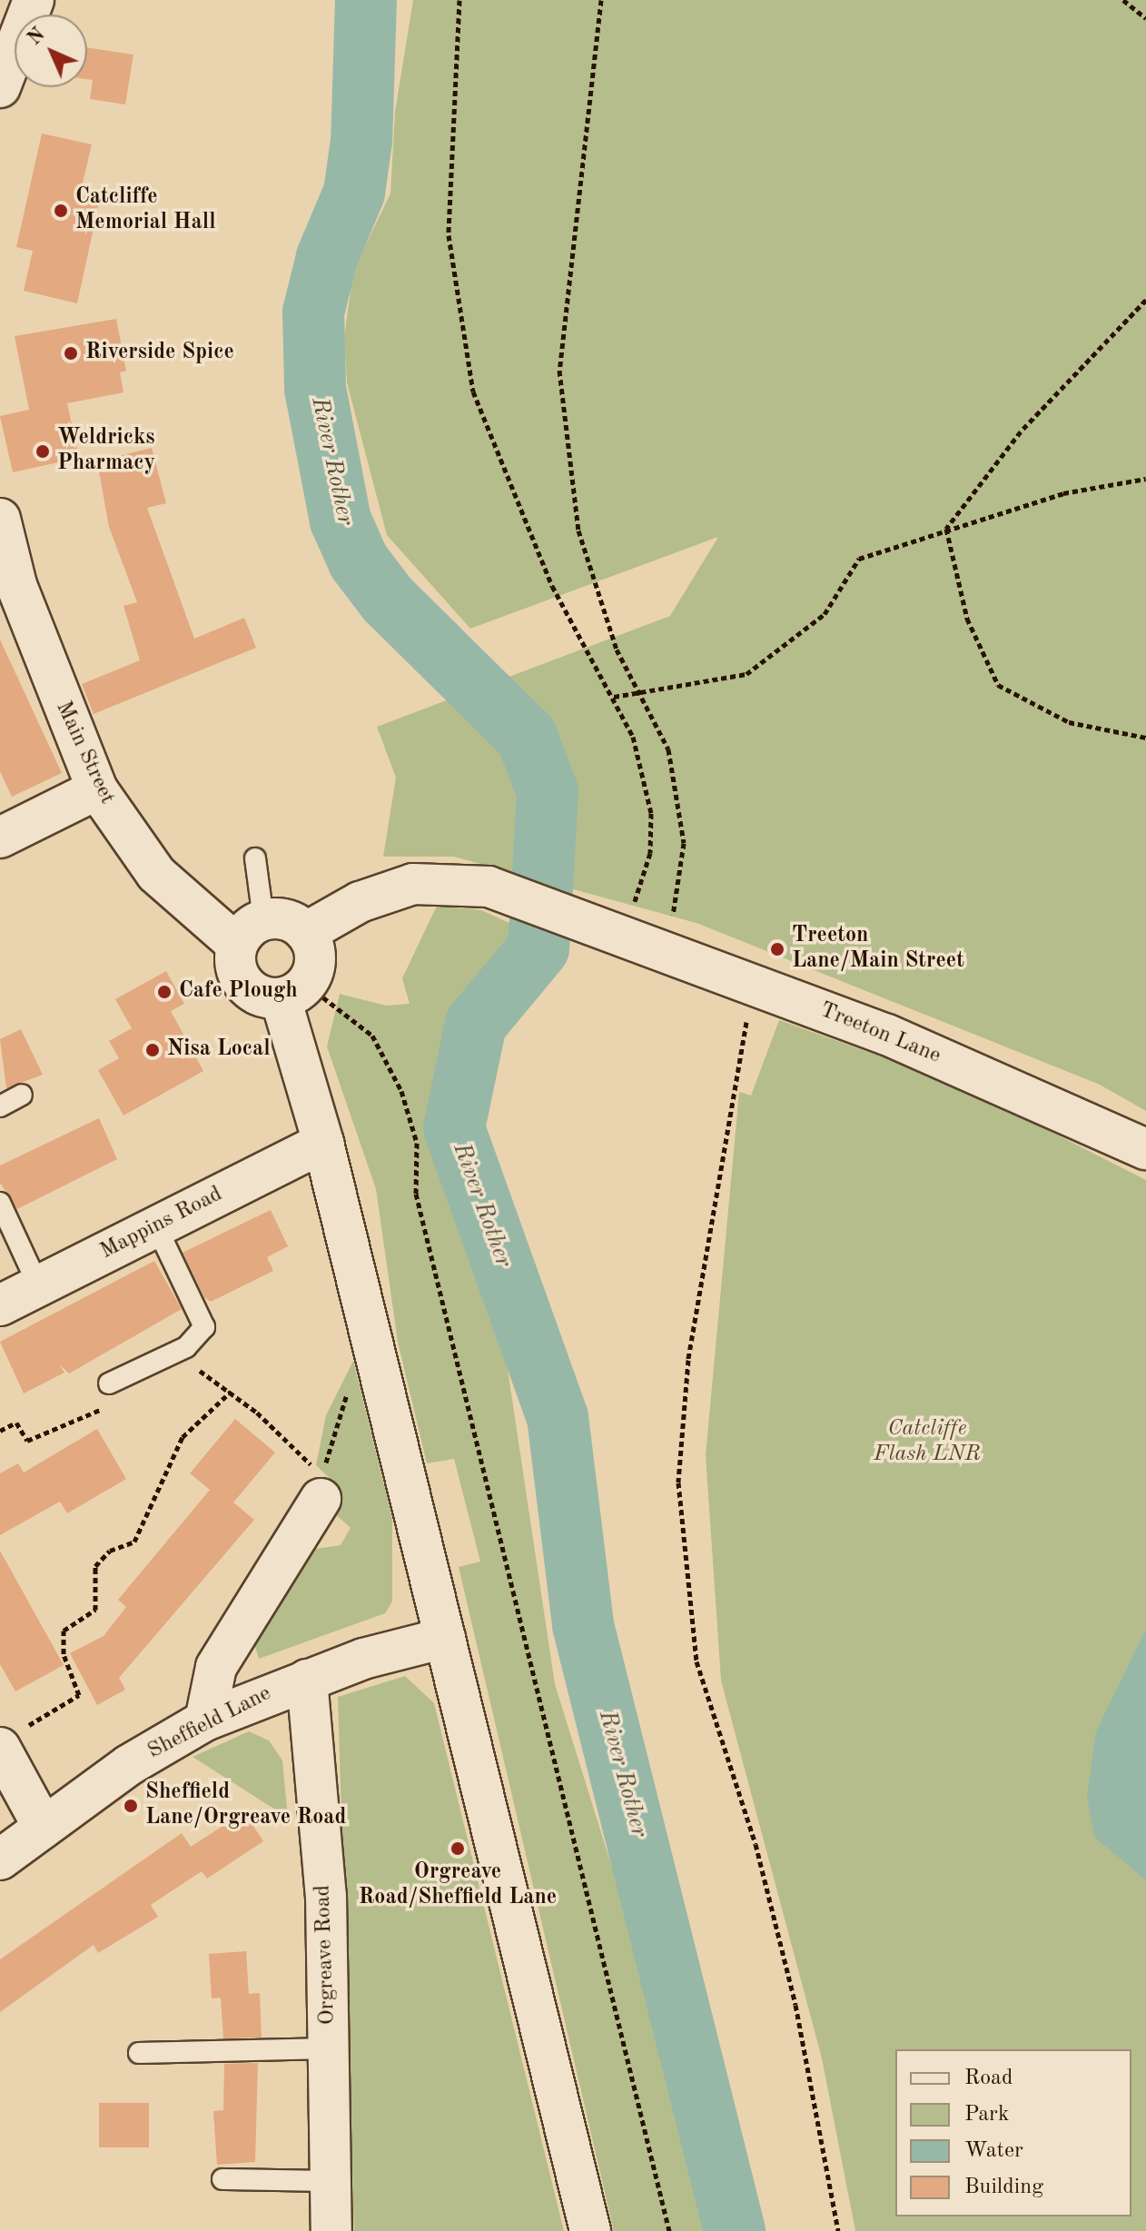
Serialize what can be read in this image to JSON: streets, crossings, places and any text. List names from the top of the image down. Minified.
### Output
{"streets":{"main road":["Main Street","Treeton Lane","Mappins Road","Sheffield Lane","Orgreave Road"]},"crossings":[["Main Street","Treeton Lane"],["Sheffield Lane","Orgreave Road"]],"water":["River Rother"],"parks":["Catcliffe Flash LNR"],"places":["Catcliffe Memorial Hall","Riverside Spice","Weldricks Pharmacy","Treeton Lane/Main Street","Cafe Plough","Nisa Local","Sheffield Lane/Orgreave Road","Orgreave Road/Sheffield Lane"],"legend":["Road","Park","Water","Building"],"north":"top left"}
